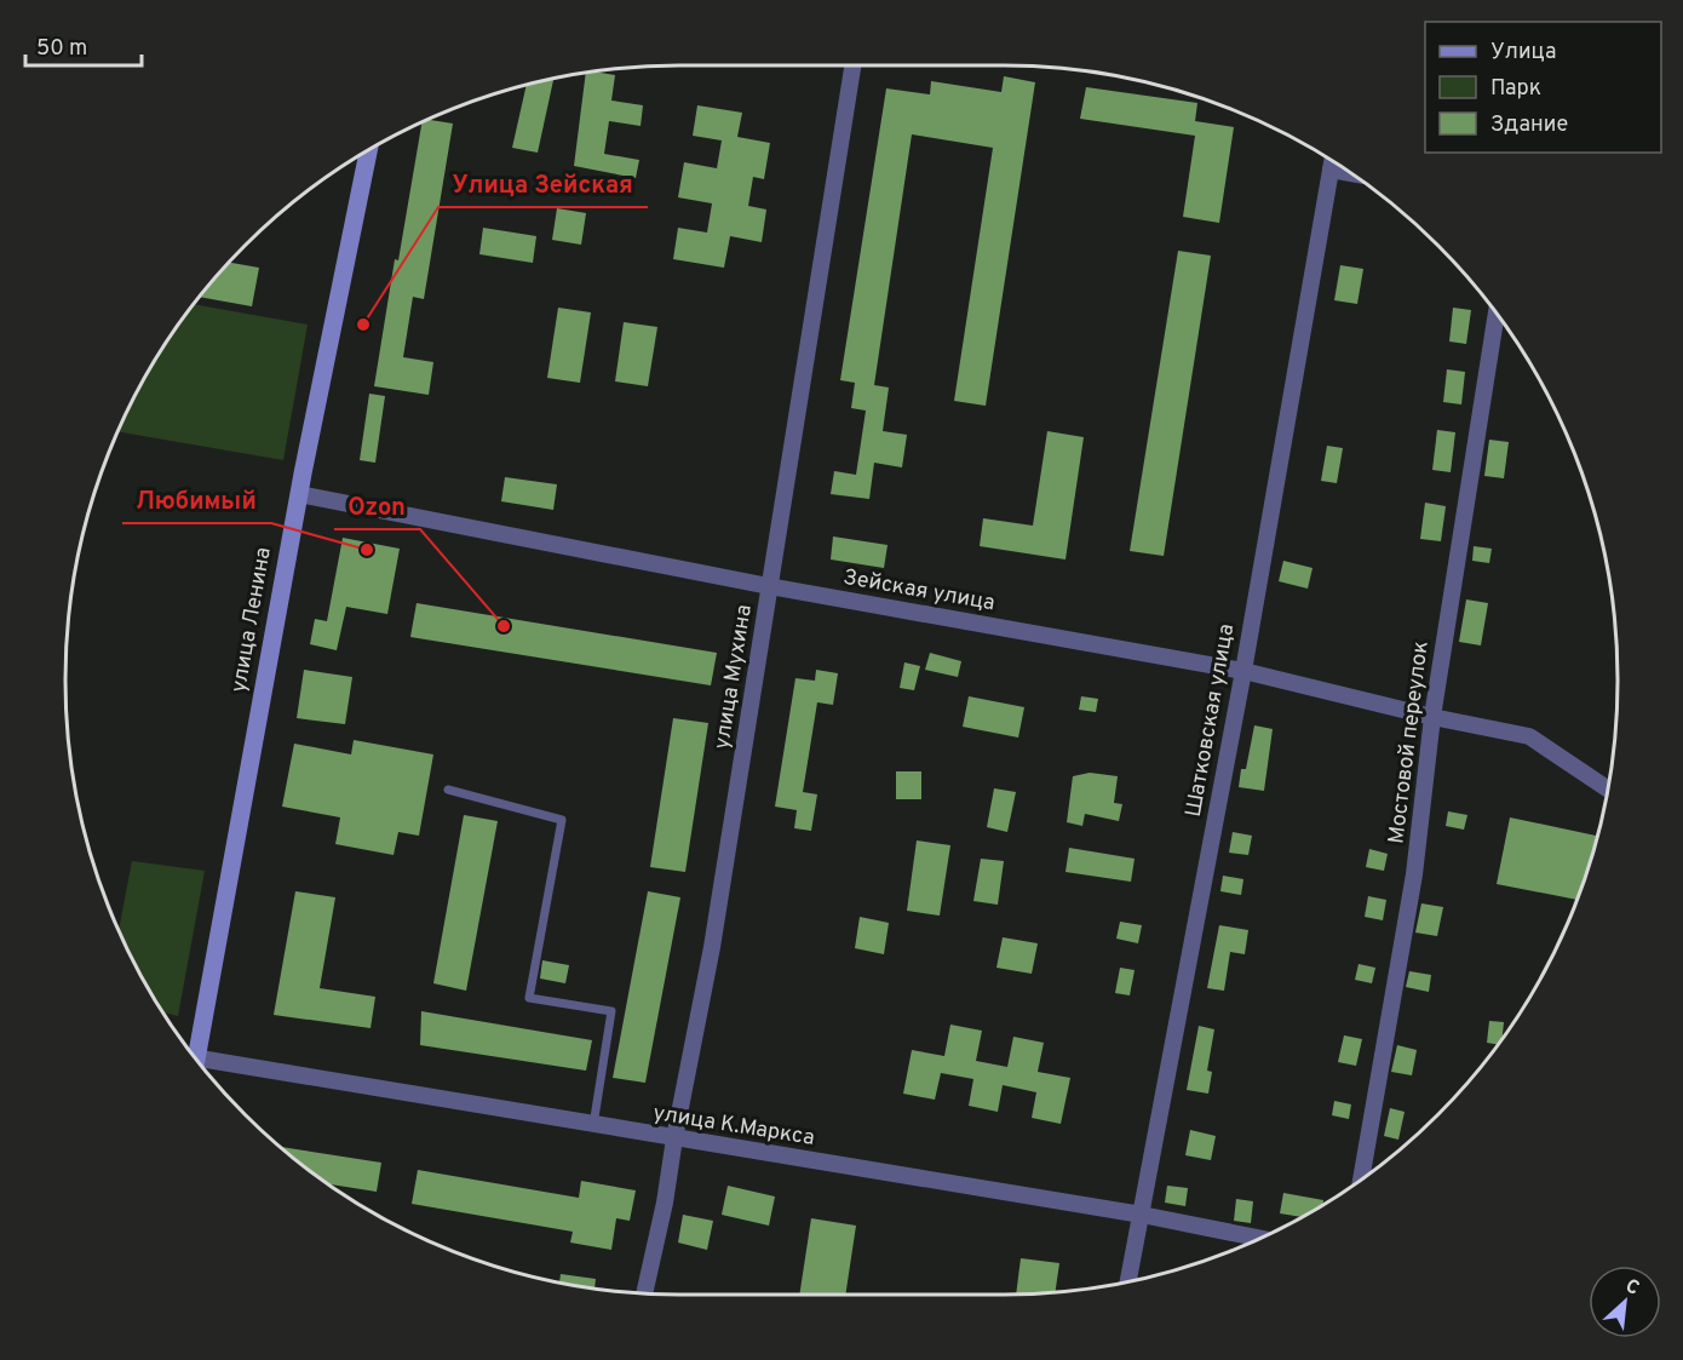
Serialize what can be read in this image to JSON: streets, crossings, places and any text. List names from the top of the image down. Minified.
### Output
{"streets":{"main road":["улица Ленина"],"street":["Зейская улица","улица Мухина","Шатковская улица","Мостовой переулок","улица К.Маркса"]},"crossings":[["Зейская улица","улица Ленина"],["Зейская улица","улица Мухина"],["Зейская улица","Шатковская улица"],["Зейская улица","Мостовой переулок"],["улица Мухина","улица К.Маркса"],["Шатковская улица","улица К.Маркса"]],"places":["Улица Зейская","Любимый","Ozon"],"legend":["Улица","Парк","Здание"],"scale_bar":"50 m","north":"top right"}
